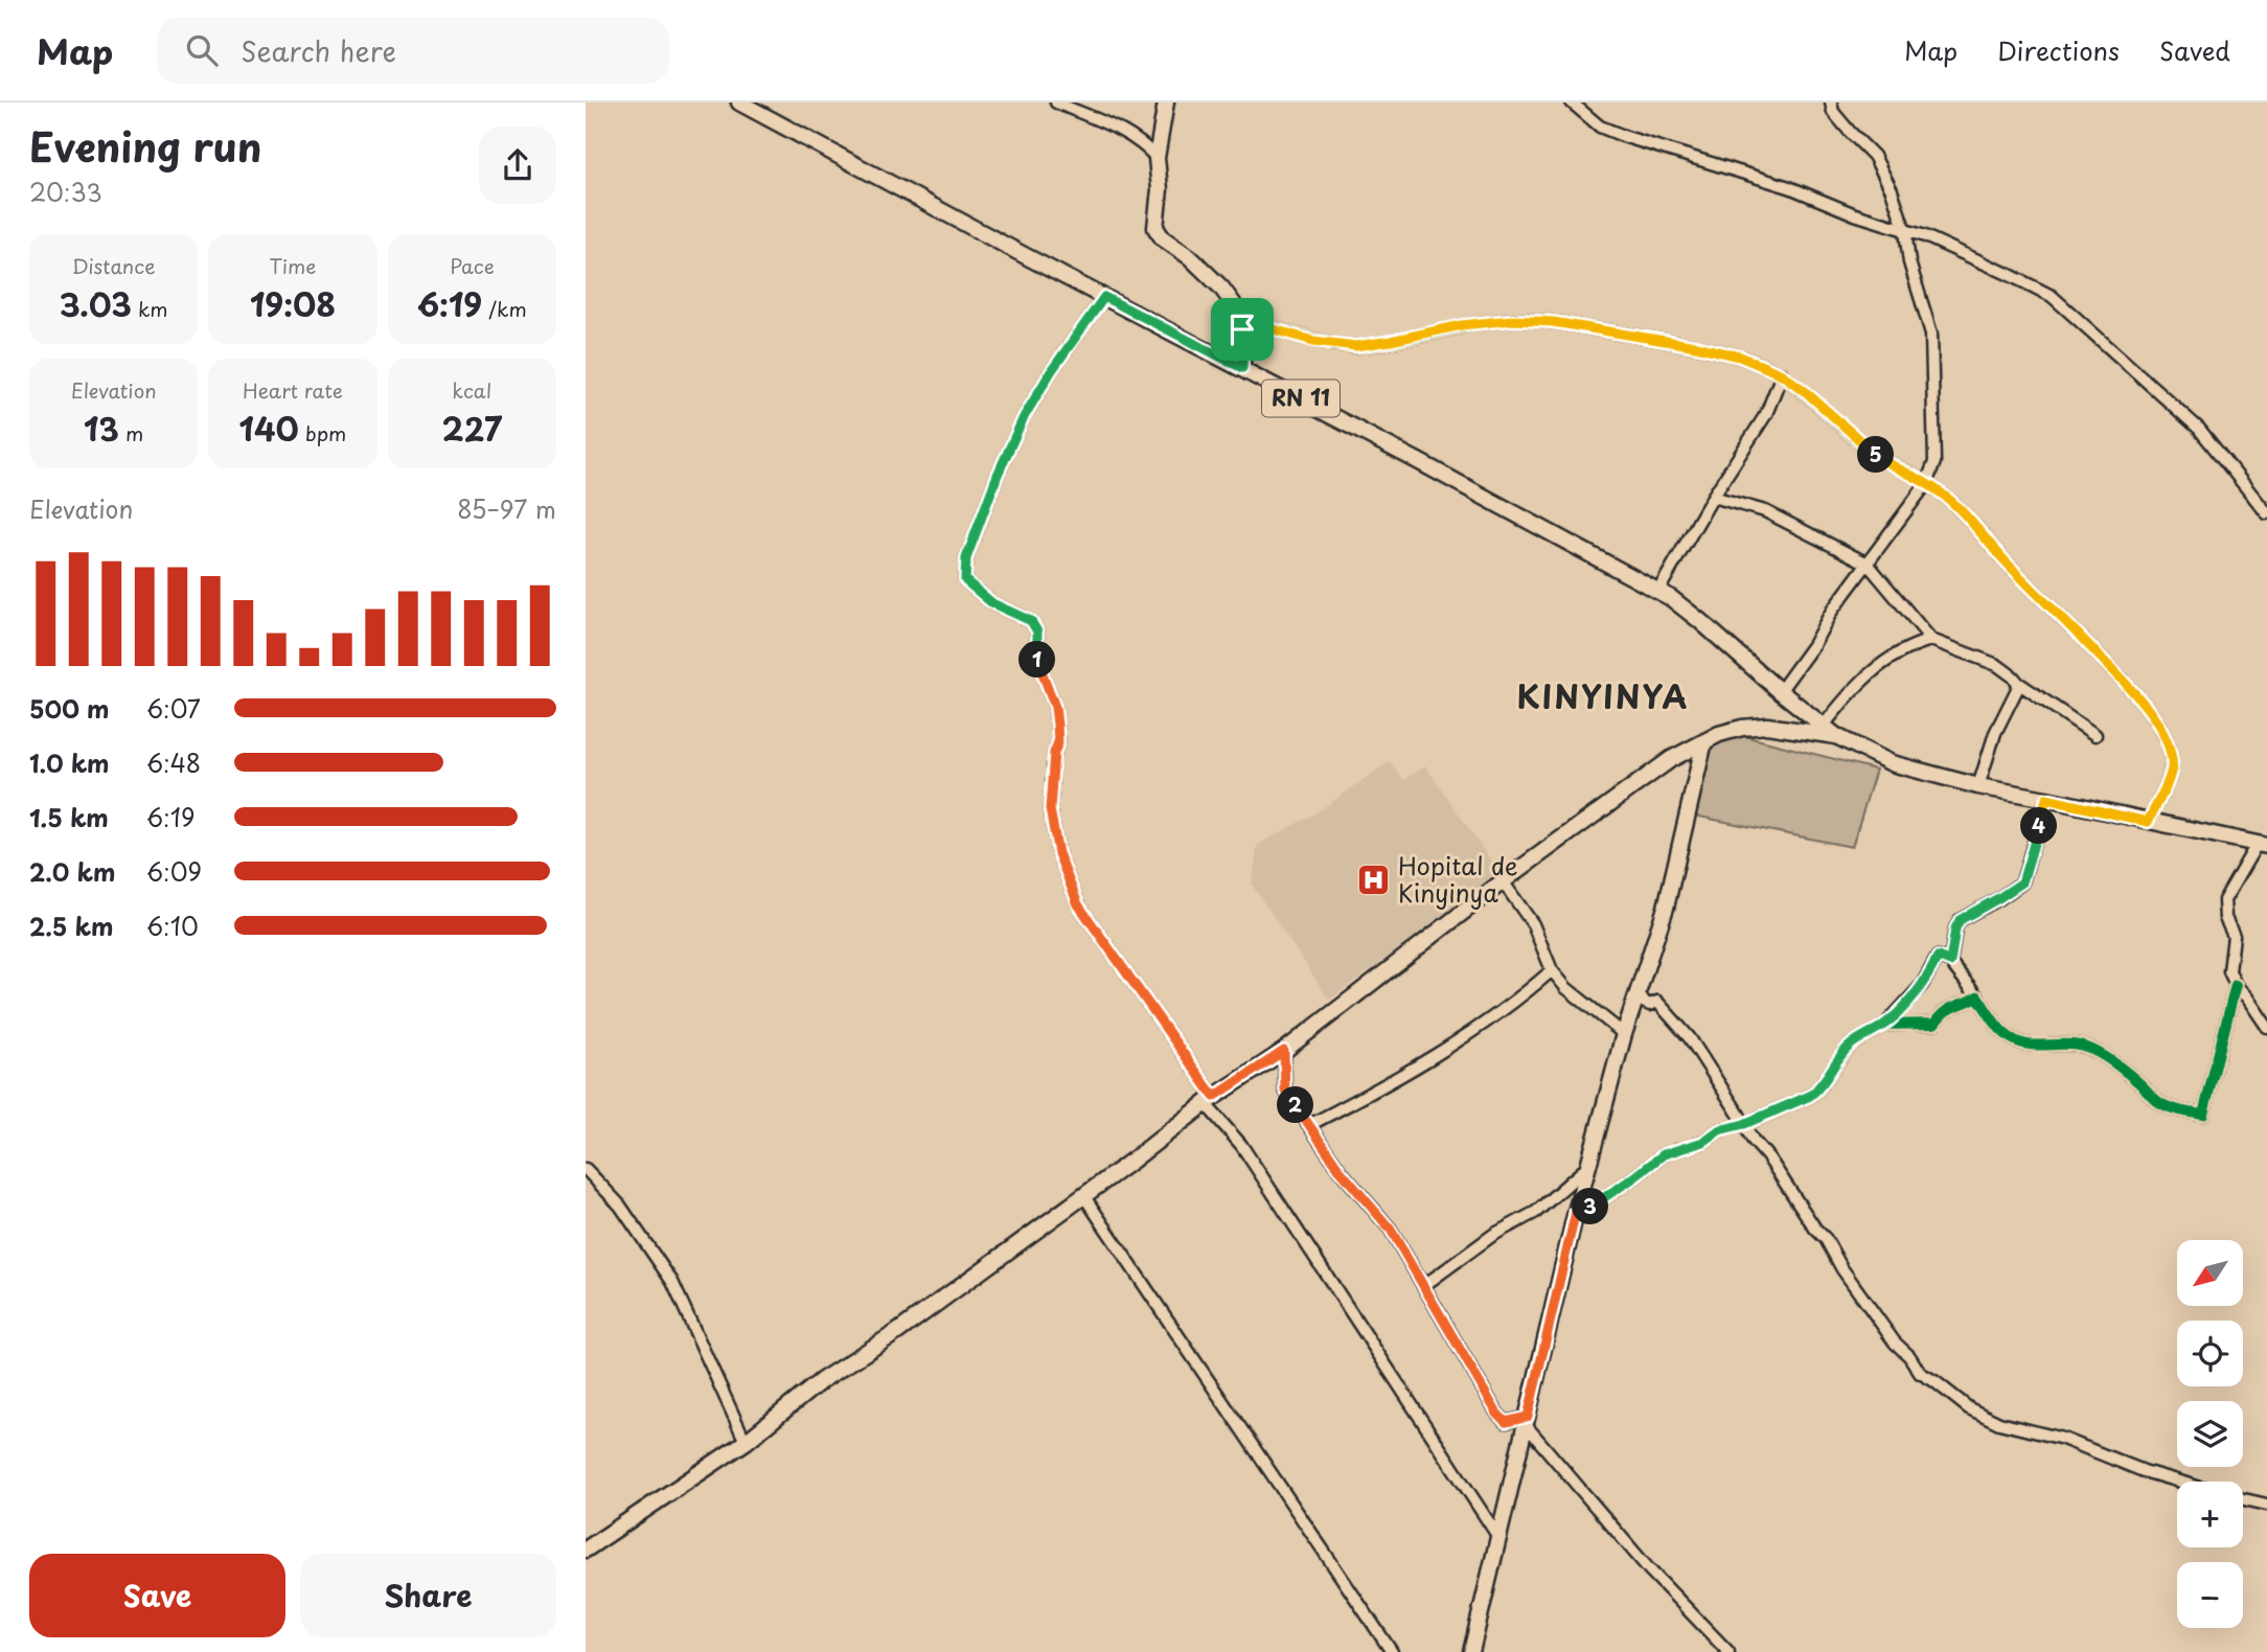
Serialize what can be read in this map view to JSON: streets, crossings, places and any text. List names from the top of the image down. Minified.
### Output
{"streets":{"main road":["RN 11"]},"districts":["KINYINYA"],"places":{"hospital":["Hopital de Kinyinya"]},"north":"bottom left","page":{"header":"Map","search":"Search here","nav":["Map","Directions","Saved"],"heading":["Evening run","20:33"],"stats":[["Distance","3.03 km"],["Time","19:08"],["Pace","6:19 /km"],["Elevation","13 m"],["Heart rate","140 bpm"],["kcal","227"]],"pins":["5","1","4","2","3"],"chart":["Elevation","85–97 m"],"list":[{"name":"500 m","note":"6:07"},{"name":"1.0 km","note":"6:48"},{"name":"1.5 km","note":"6:19"},{"name":"2.0 km","note":"6:09"},{"name":"2.5 km","note":"6:10"}],"map_buttons":["+","−"],"buttons":["Save","Share"]}}
